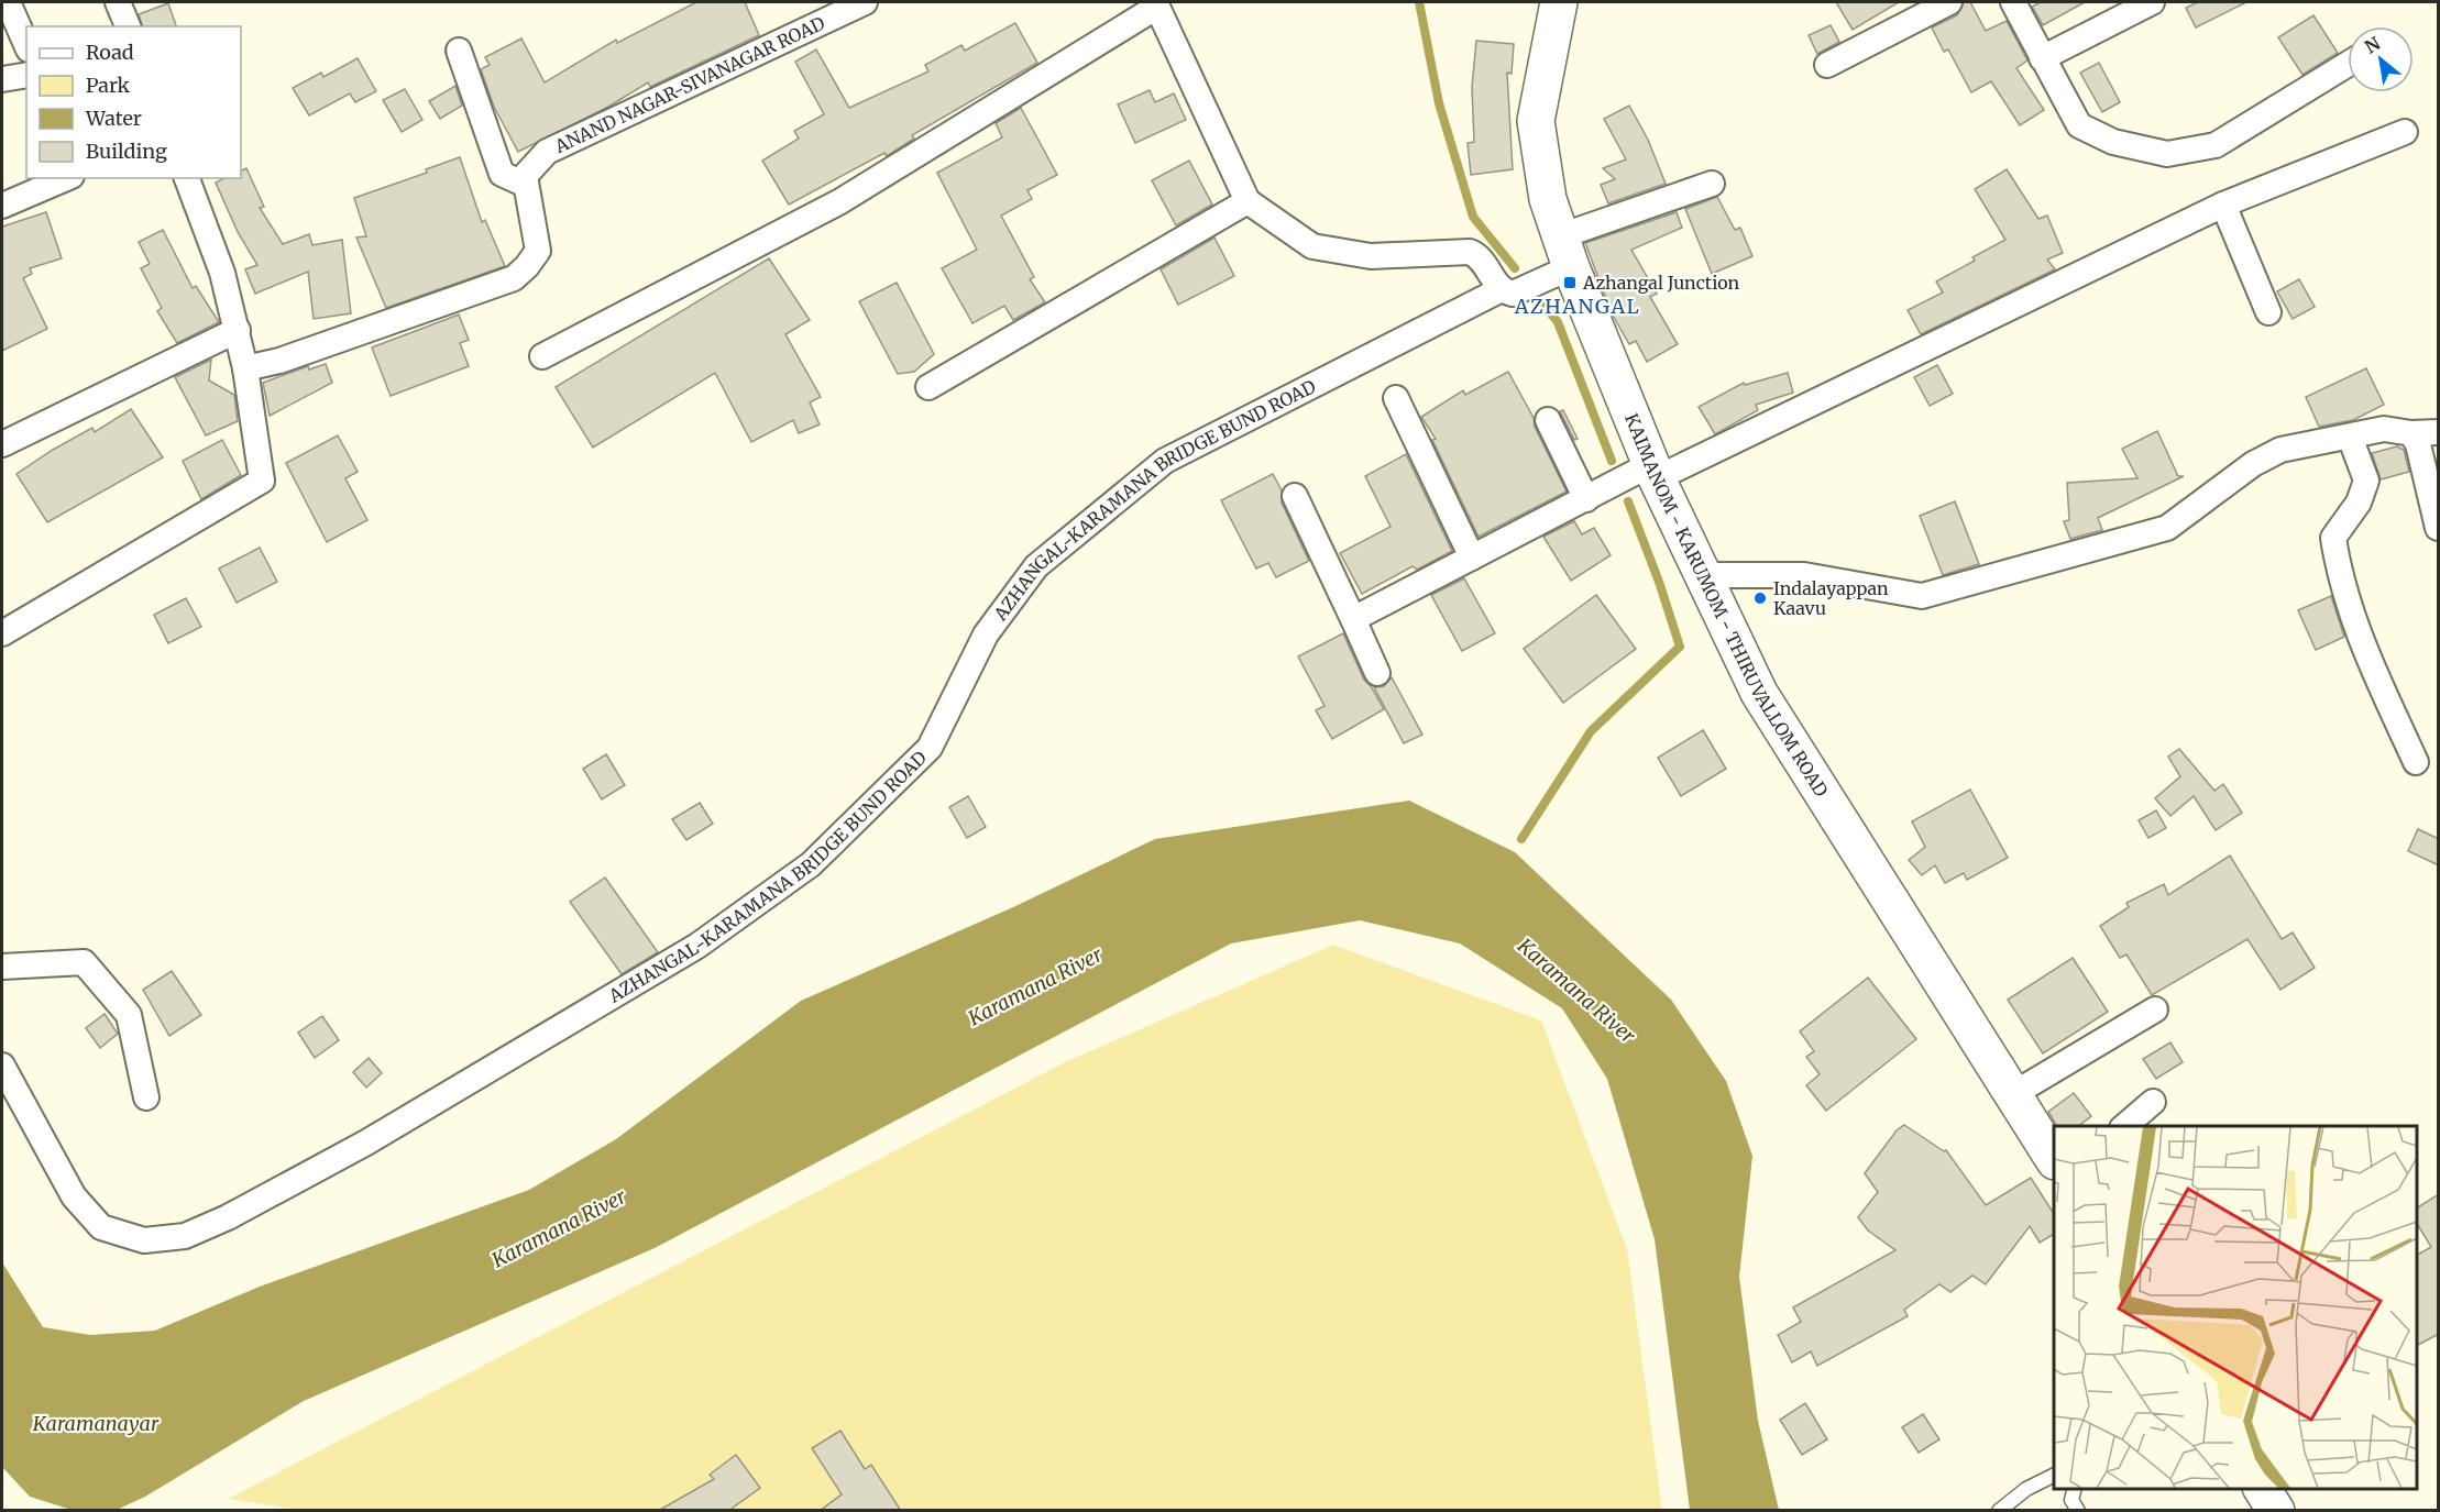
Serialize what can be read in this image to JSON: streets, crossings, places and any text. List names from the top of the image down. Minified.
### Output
{"streets":{"main road":["KAIMANOM - KARUMOM - THIRUVALLOM ROAD"],"street":["ANAND NAGAR-SIVANAGAR ROAD","AZHANGAL-KARAMANA BRIDGE BUND ROAD"]},"crossings":[["AZHANGAL-KARAMANA BRIDGE BUND ROAD","KAIMANOM - KARUMOM - THIRUVALLOM ROAD"]],"districts":["AZHANGAL"],"water":["Karamana River","Karamanayar"],"places":{"transit":["Azhangal Junction"],"other":["Indalayappan Kaavu"]},"legend":["Road","Park","Water","Building"],"north":"top left"}
